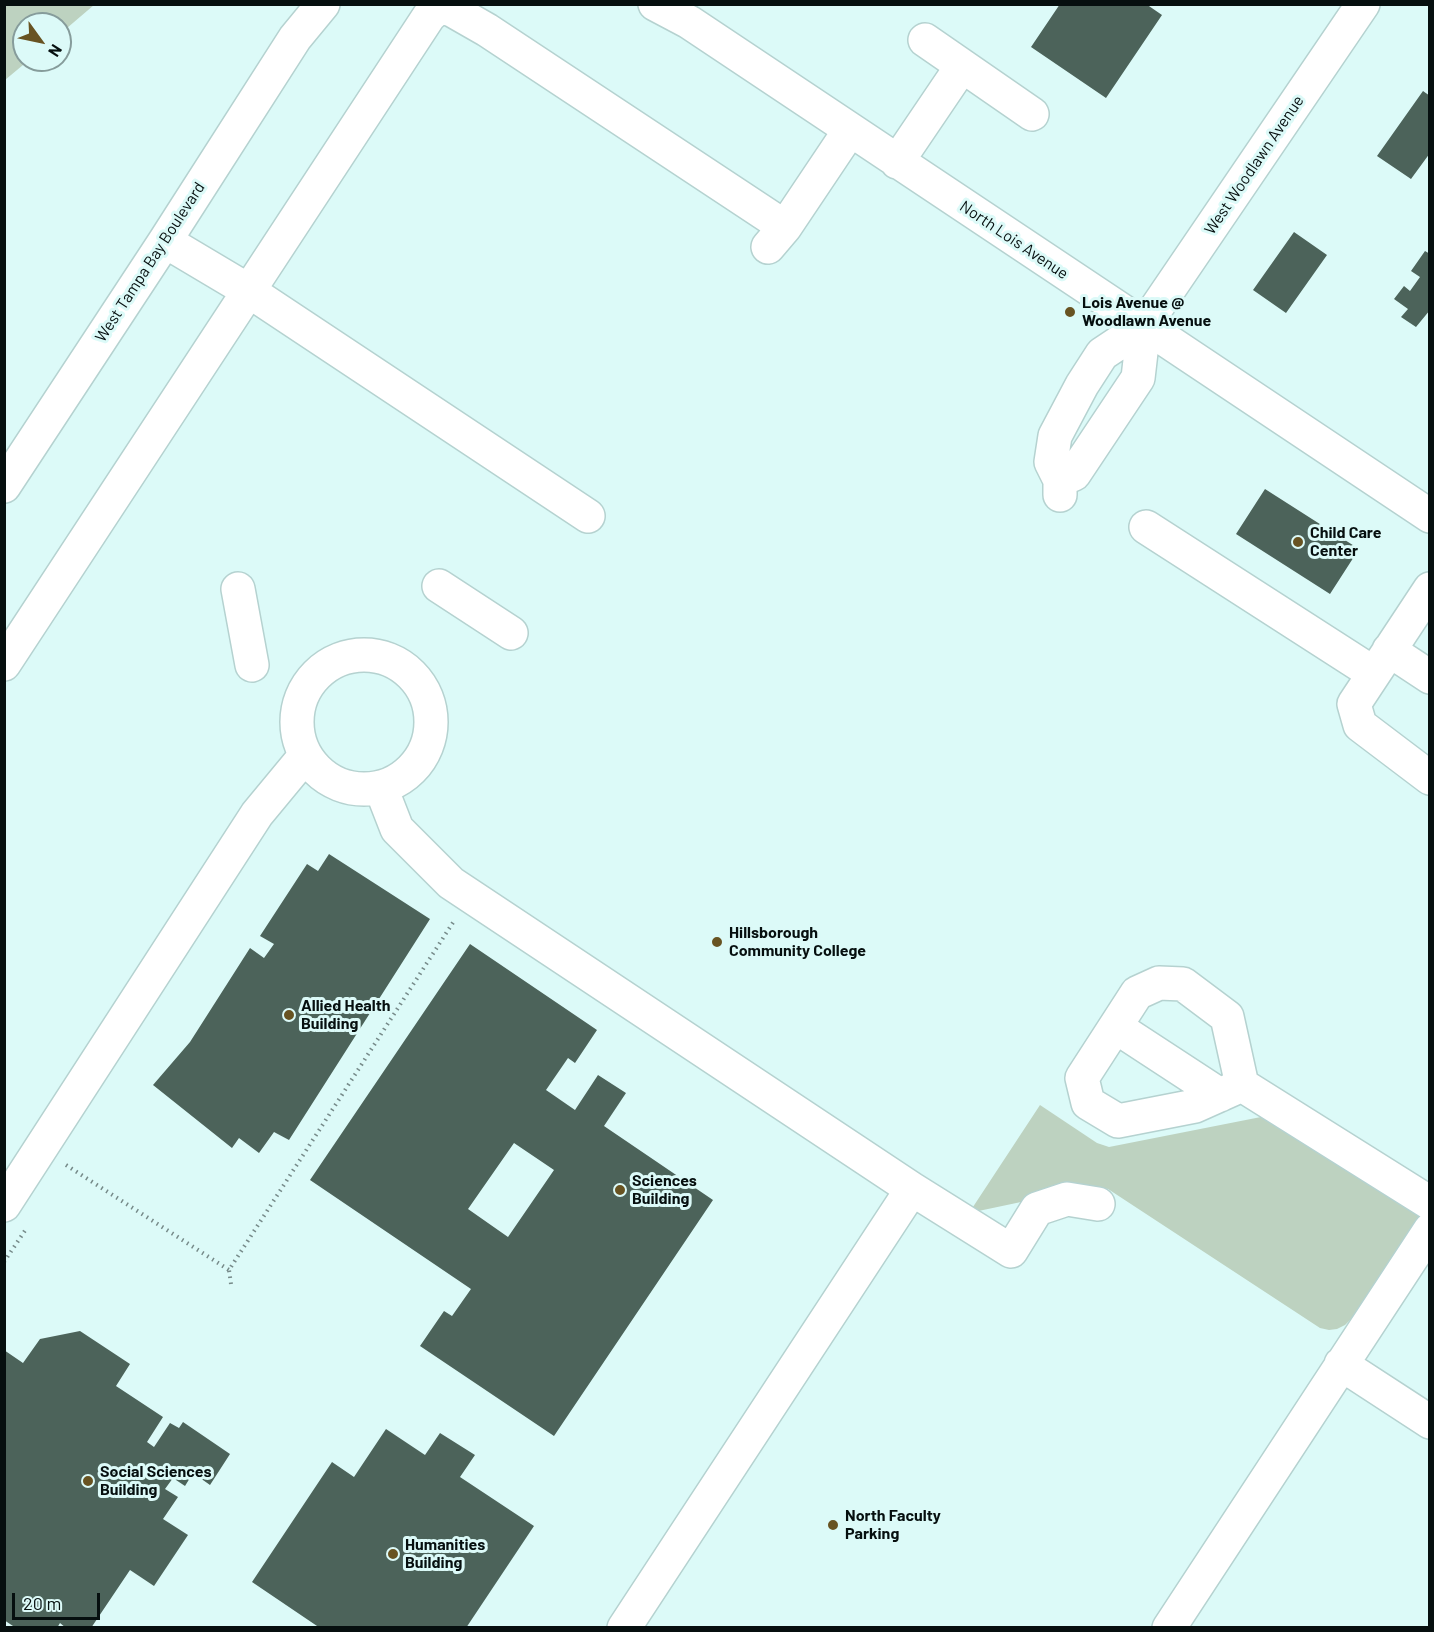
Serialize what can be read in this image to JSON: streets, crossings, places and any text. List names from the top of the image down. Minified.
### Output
{"streets":{"street":["West Woodlawn Avenue","North Lois Avenue","West Tampa Bay Boulevard"]},"crossings":[["West Woodlawn Avenue","North Lois Avenue"]],"places":["Lois Avenue @ Woodlawn Avenue","Child Care Center","Hillsborough Community College","Allied Health Building","Sciences Building","Social Sciences Building","North Faculty Parking","Humanities Building"],"scale_bar":"20 m","north":"bottom right"}
